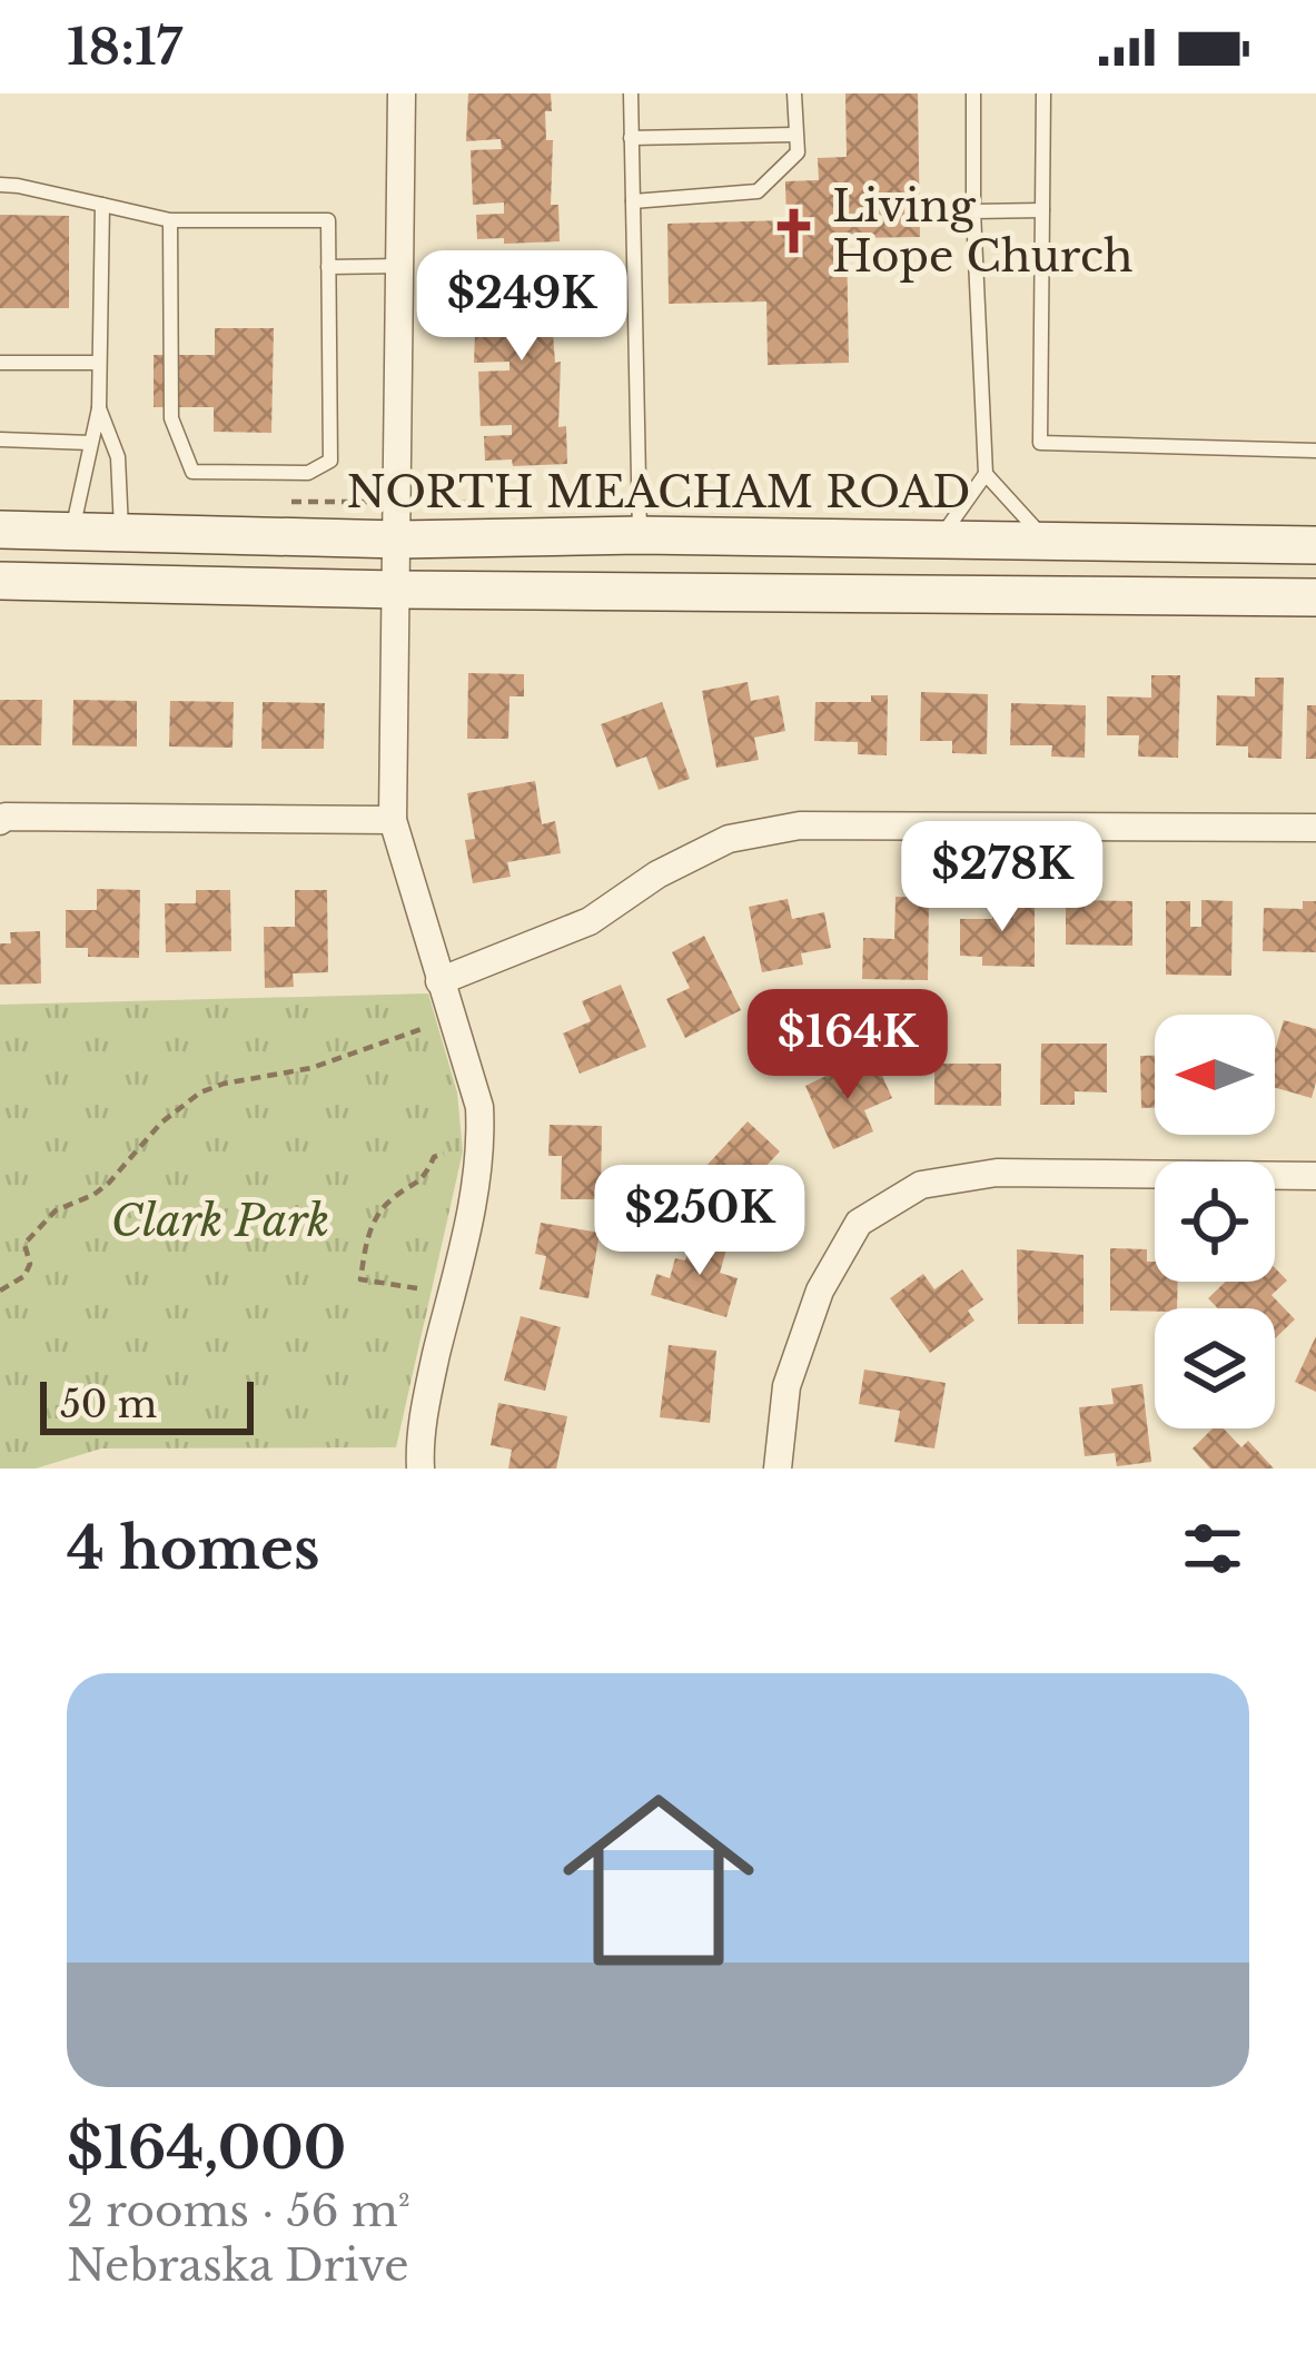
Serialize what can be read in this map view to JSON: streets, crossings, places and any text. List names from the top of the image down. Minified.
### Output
{"streets":{"main road":["NORTH MEACHAM ROAD"]},"parks":["Clark Park"],"places":{"church":["Living Hope Church"]},"scale_bar":"50 m","north":"left","page":{"status":"18:17","price":["$249K","$278K","$164K","$250K"],"scale":"50 m","heading":"4 homes","list":[{"name":"$164,000","note":"2 rooms · 56 m² · Nebraska Drive"}]}}
